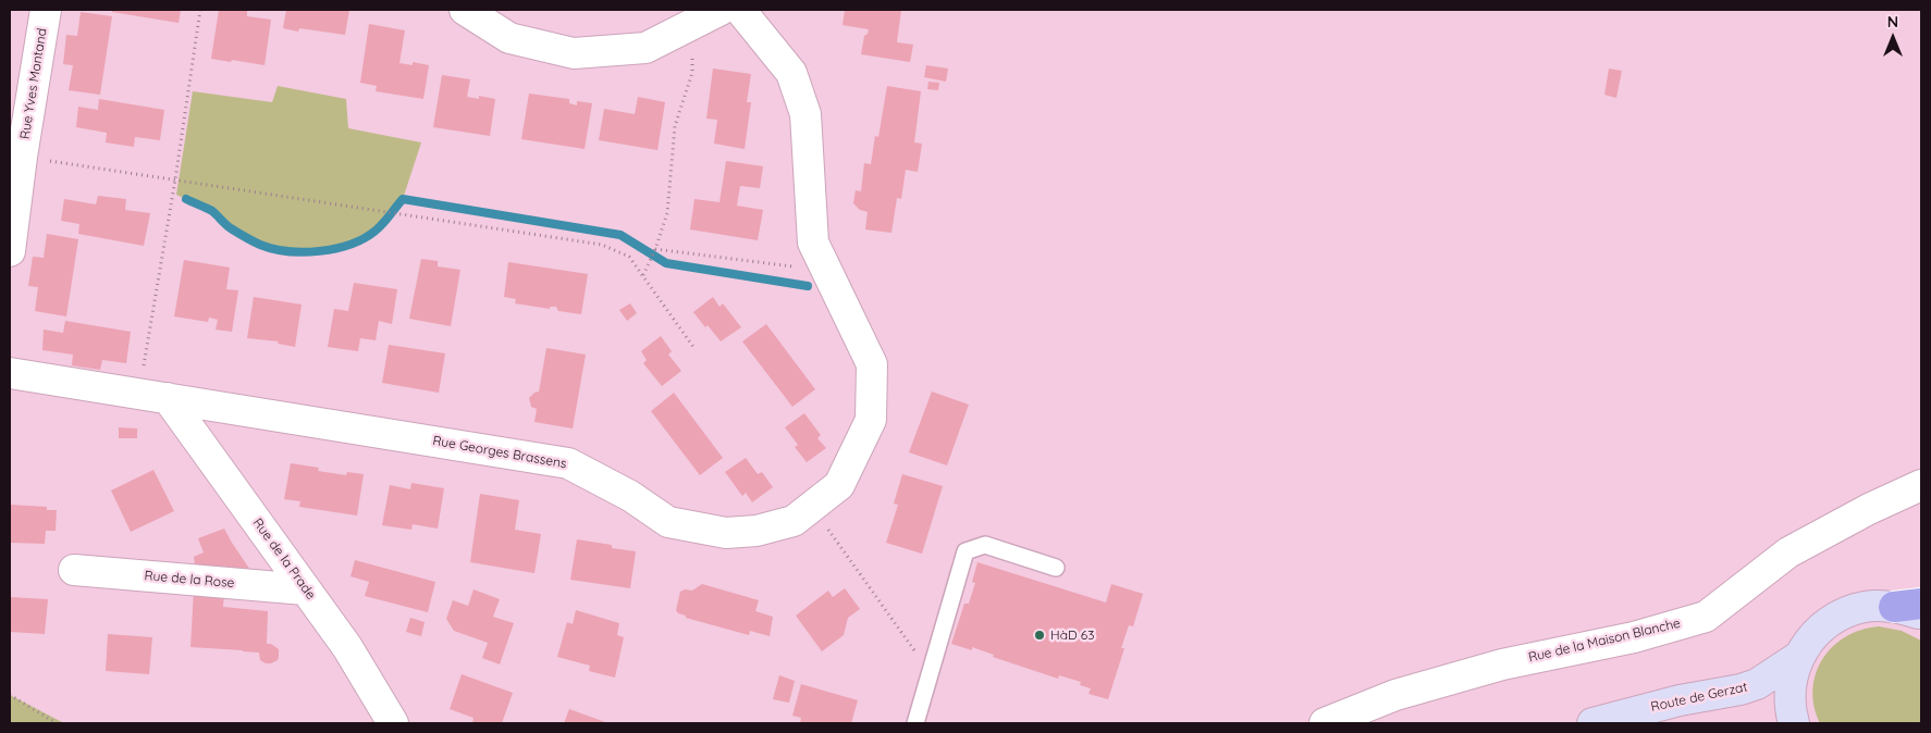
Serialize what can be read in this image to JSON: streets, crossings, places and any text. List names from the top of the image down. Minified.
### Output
{"streets":{"main road":["Route de Gerzat"],"street":["Rue Yves Montand","Rue Georges Brassens","Rue de la Prade","Rue de la Rose","Rue de la Maison Blanche"]},"crossings":[["Rue Georges Brassens","Rue de la Prade"],["Rue de la Prade","Rue de la Rose"]],"places":["HàD 63"],"north":"top"}
